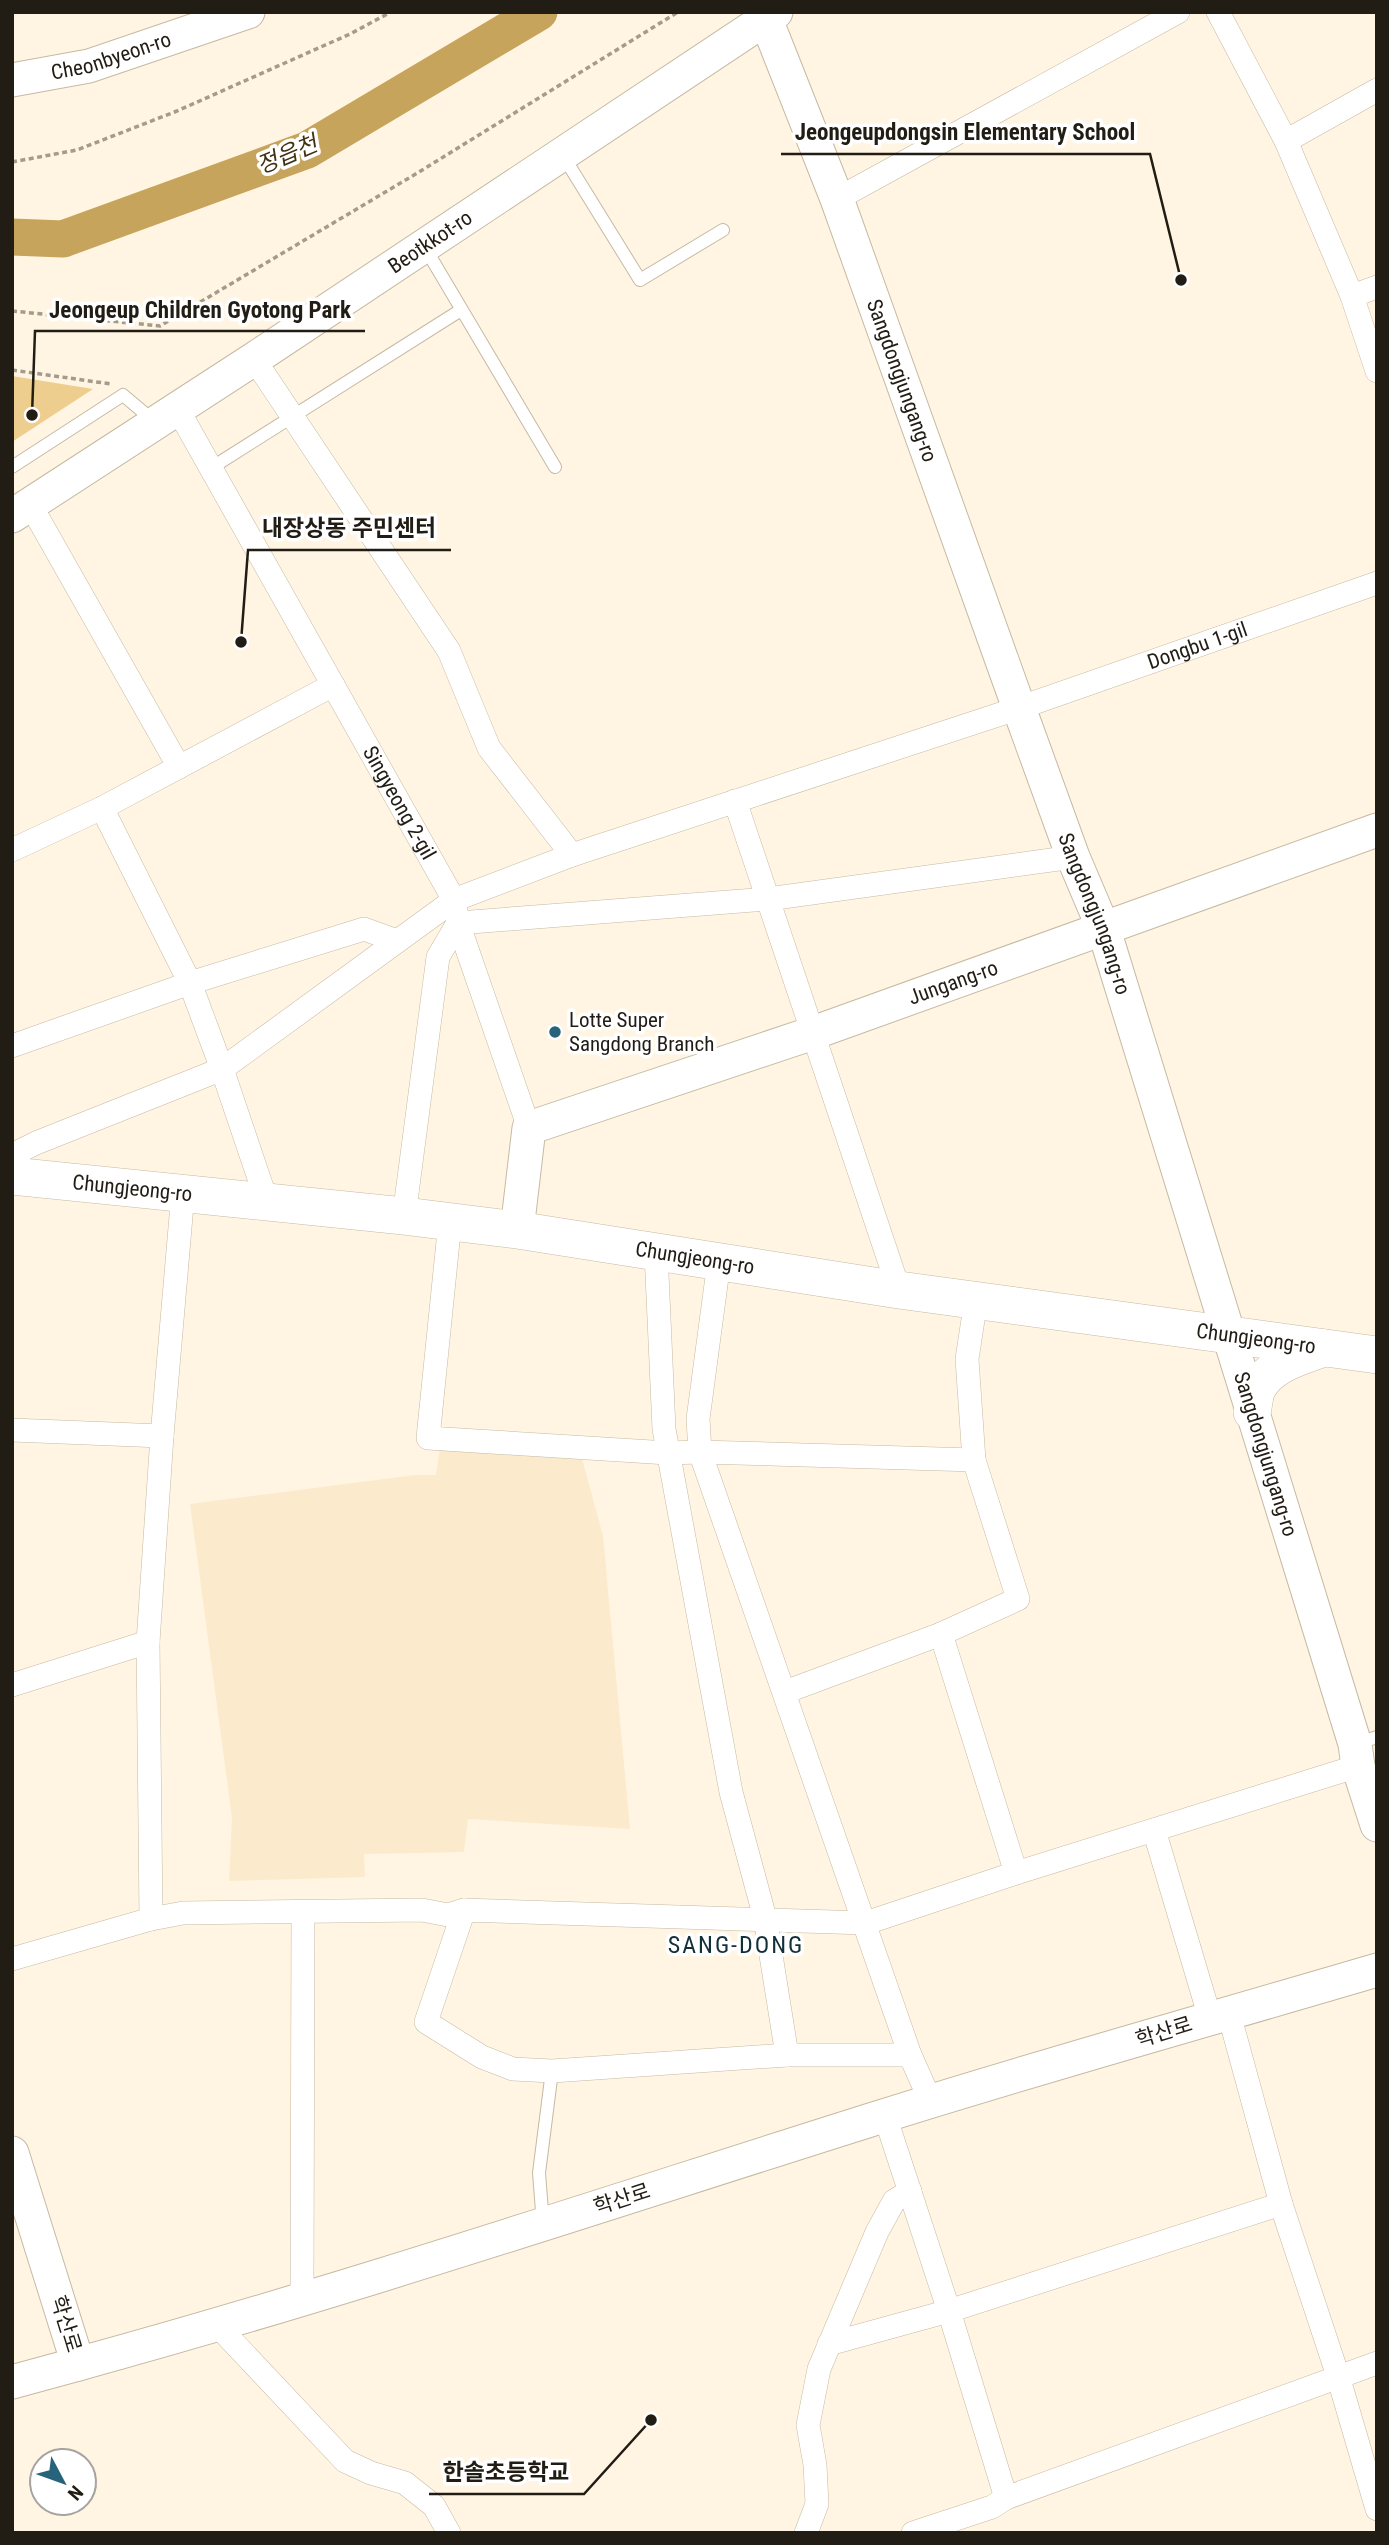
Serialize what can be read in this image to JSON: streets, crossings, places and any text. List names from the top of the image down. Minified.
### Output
{"streets":{"main road":["Chungjeong-ro"],"street":["Cheonbyeon-ro","Beotkkot-ro","Sangdongjungang-ro","Dongbu 1-gil","Singyeong 2-gil","Jungang-ro","학산로"]},"crossings":[["Beotkkot-ro","Sangdongjungang-ro"],["Beotkkot-ro","Singyeong 2-gil"],["Sangdongjungang-ro","Dongbu 1-gil"],["Sangdongjungang-ro","Jungang-ro"],["Sangdongjungang-ro","Chungjeong-ro"],["Dongbu 1-gil","Singyeong 2-gil"],["Singyeong 2-gil","Jungang-ro"],["Singyeong 2-gil","Chungjeong-ro"]],"districts":["SANG-DONG"],"water":["정읍천"],"places":["Jeongeupdongsin Elementary School","Jeongeup Children Gyotong Park","내장상동 주민센터","Lotte Super Sangdong Branch","한솔초등학교"],"north":"bottom right"}
